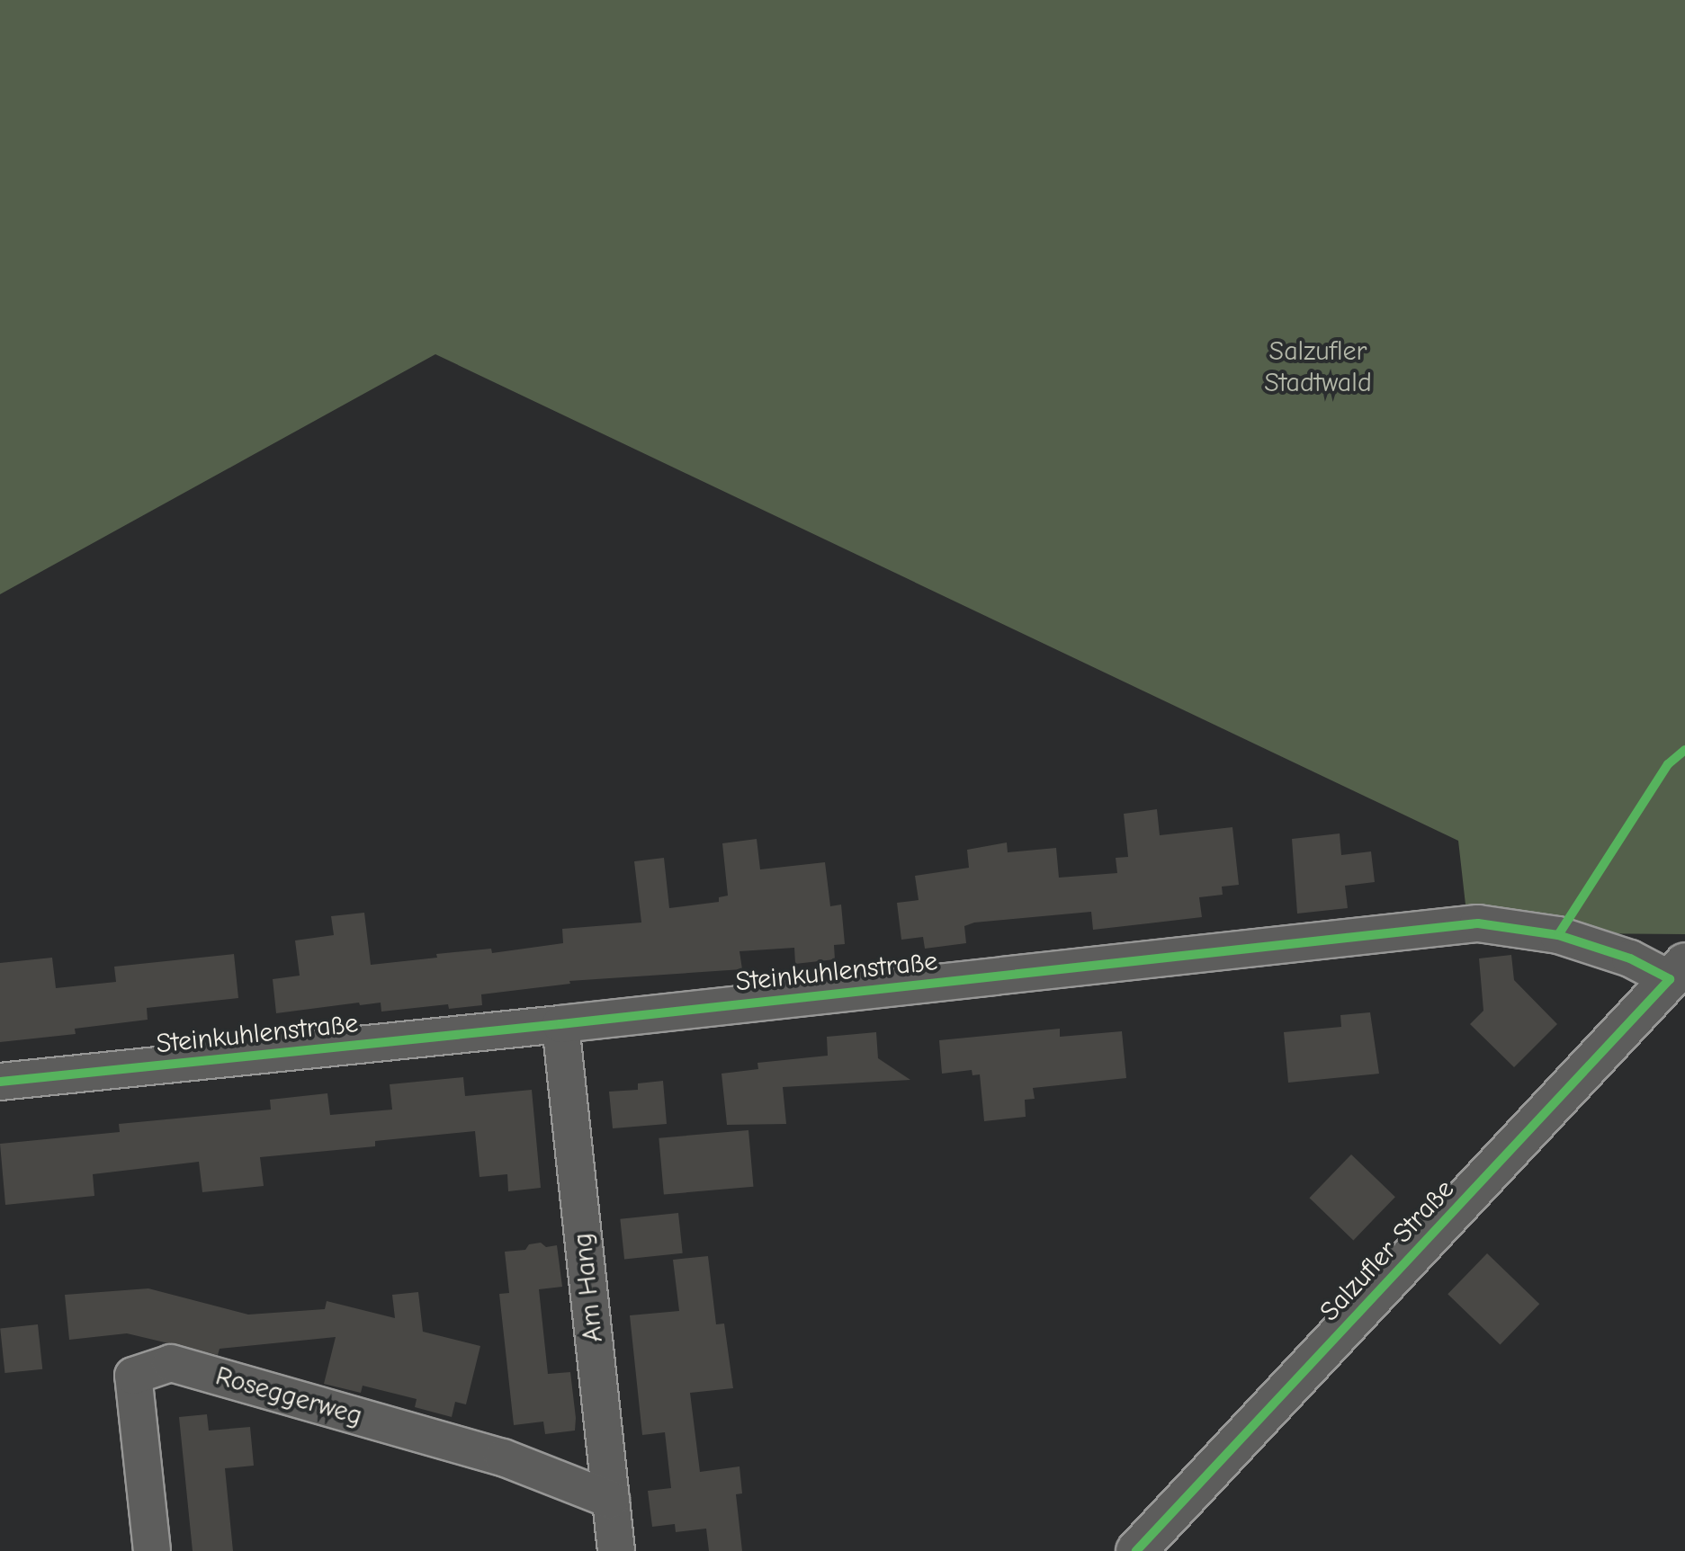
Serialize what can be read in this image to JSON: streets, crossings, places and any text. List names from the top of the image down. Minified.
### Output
{"streets":{"main road":["Salzufler Straße"],"street":["Steinkuhlenstraße","Am Hang","Roseggerweg"]},"crossings":[["Steinkuhlenstraße","Salzufler Straße"],["Steinkuhlenstraße","Am Hang"],["Am Hang","Roseggerweg"]],"parks":["Salzufler Stadtwald"]}
